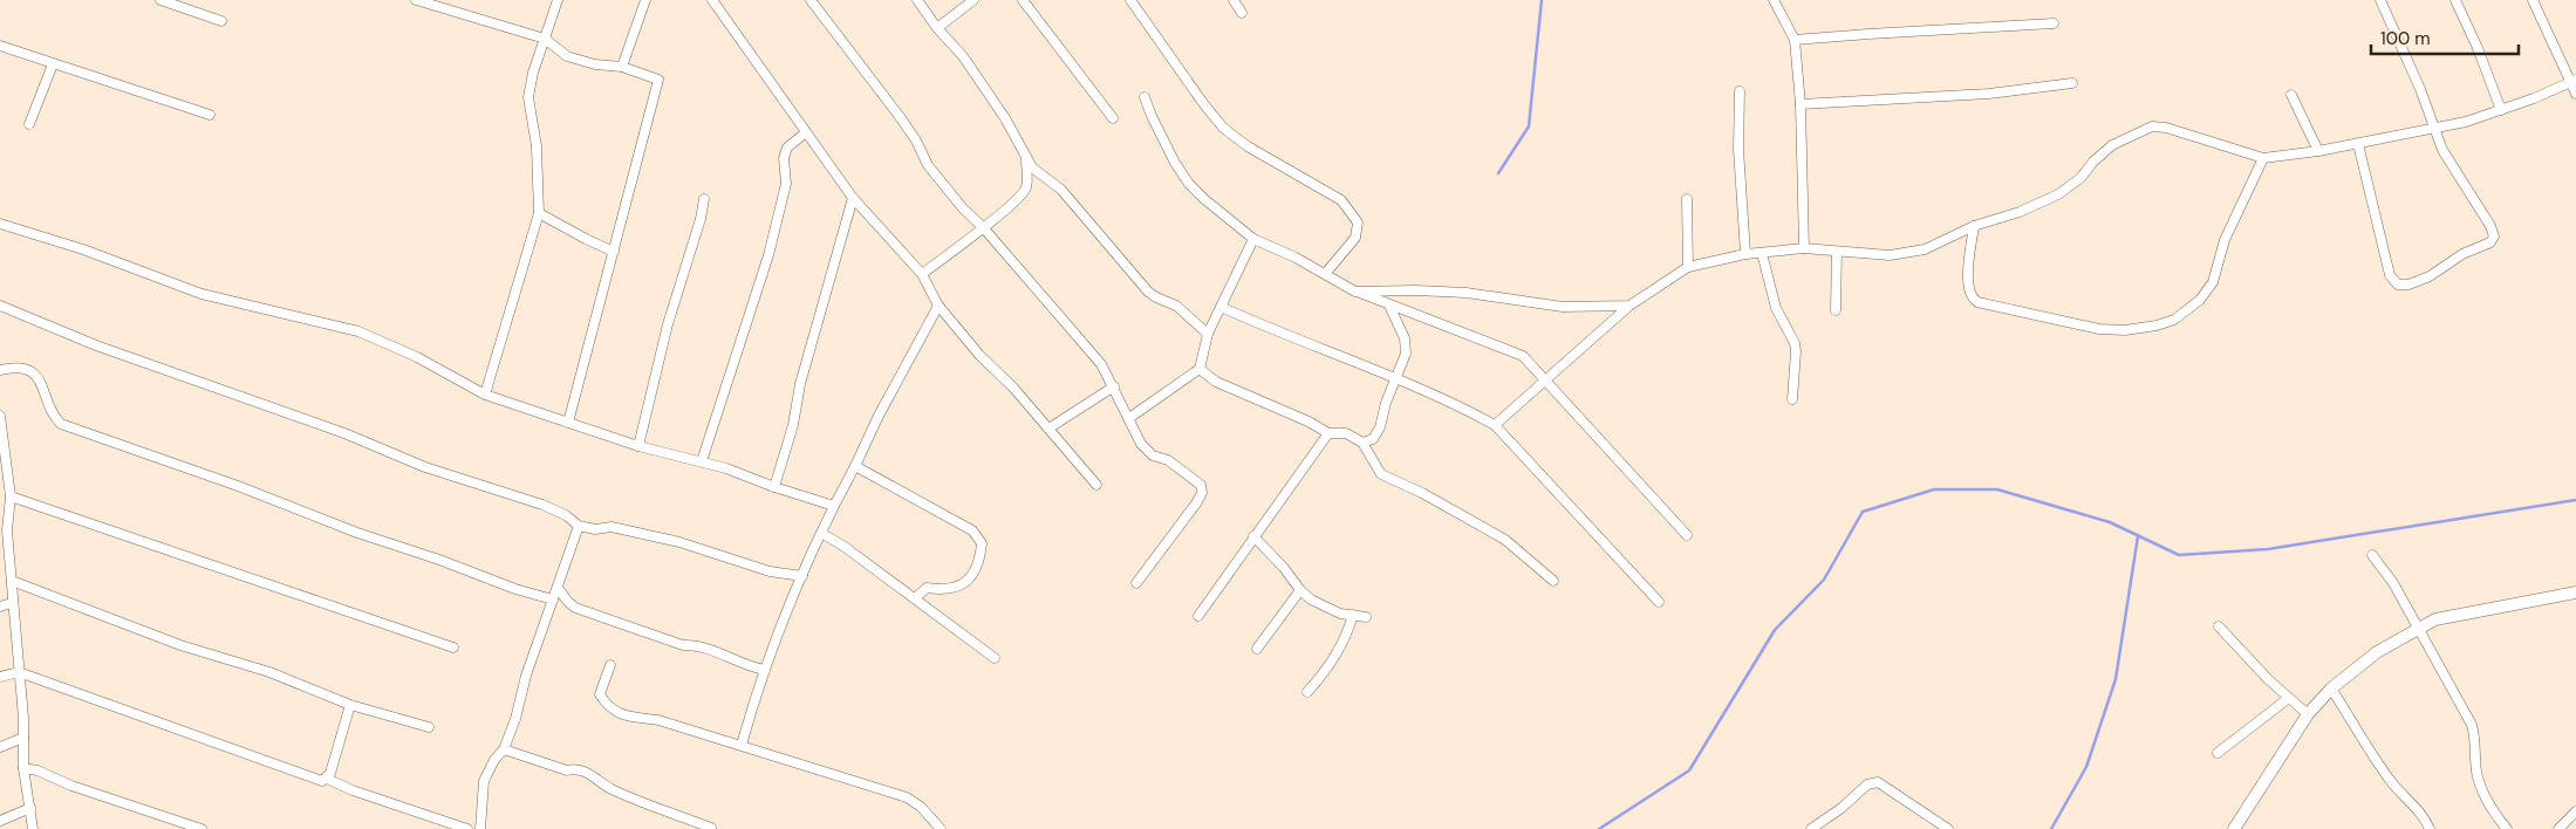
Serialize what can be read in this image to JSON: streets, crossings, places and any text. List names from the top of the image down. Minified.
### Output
{"scale_bar":"100 m"}
